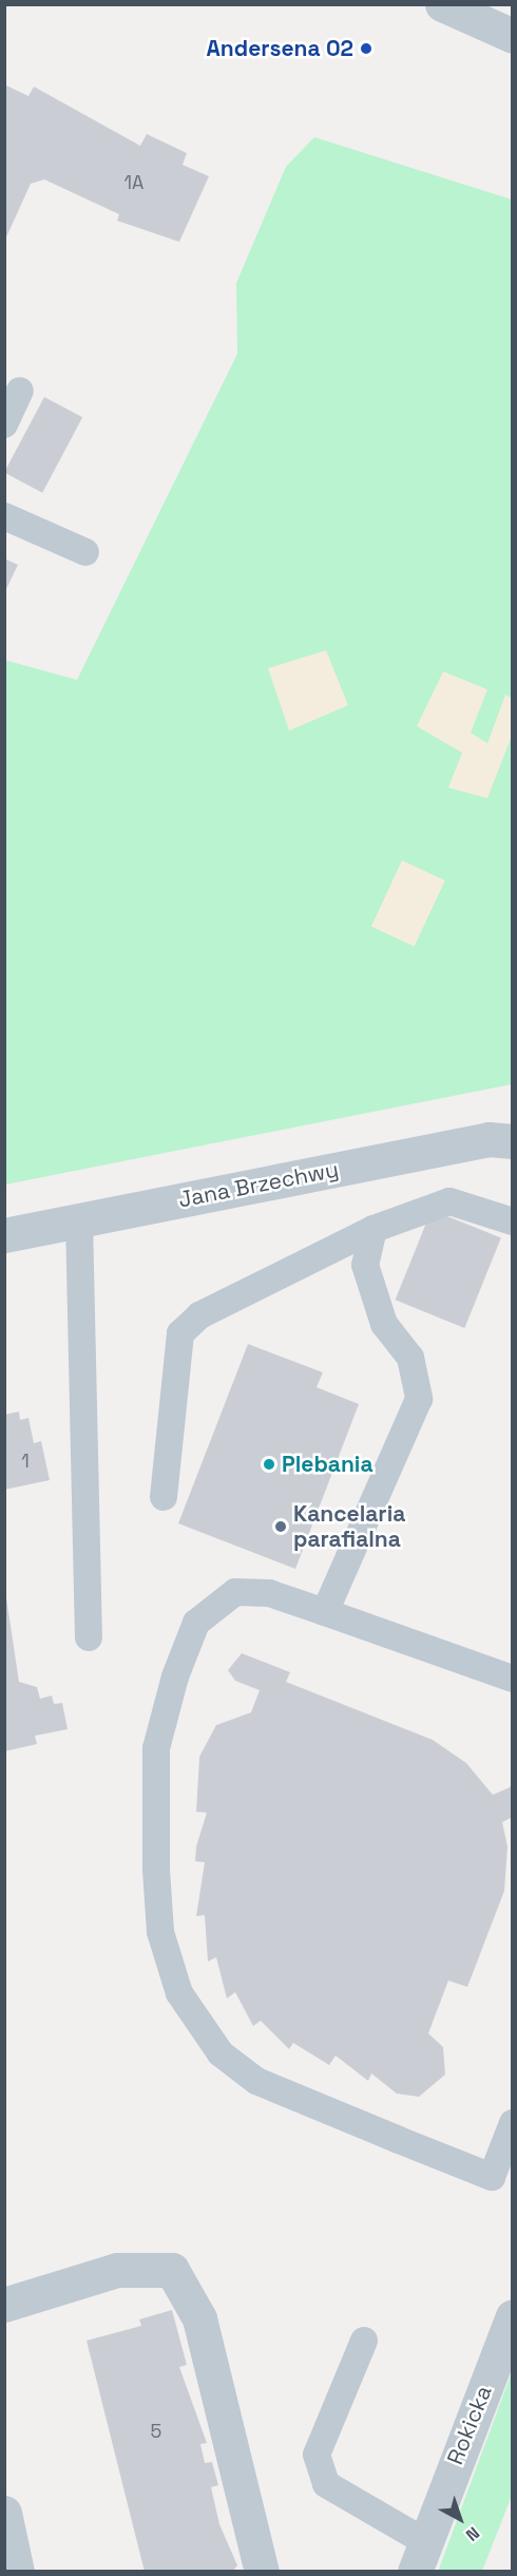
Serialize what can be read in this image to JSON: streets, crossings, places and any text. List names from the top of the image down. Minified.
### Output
{"streets":{"street":["Jana Brzechwy","Rokicka"]},"places":["Andersena 02","Plebania","Kancelaria parafialna"],"house_numbers":["1A","1","5"],"north":"bottom right"}
